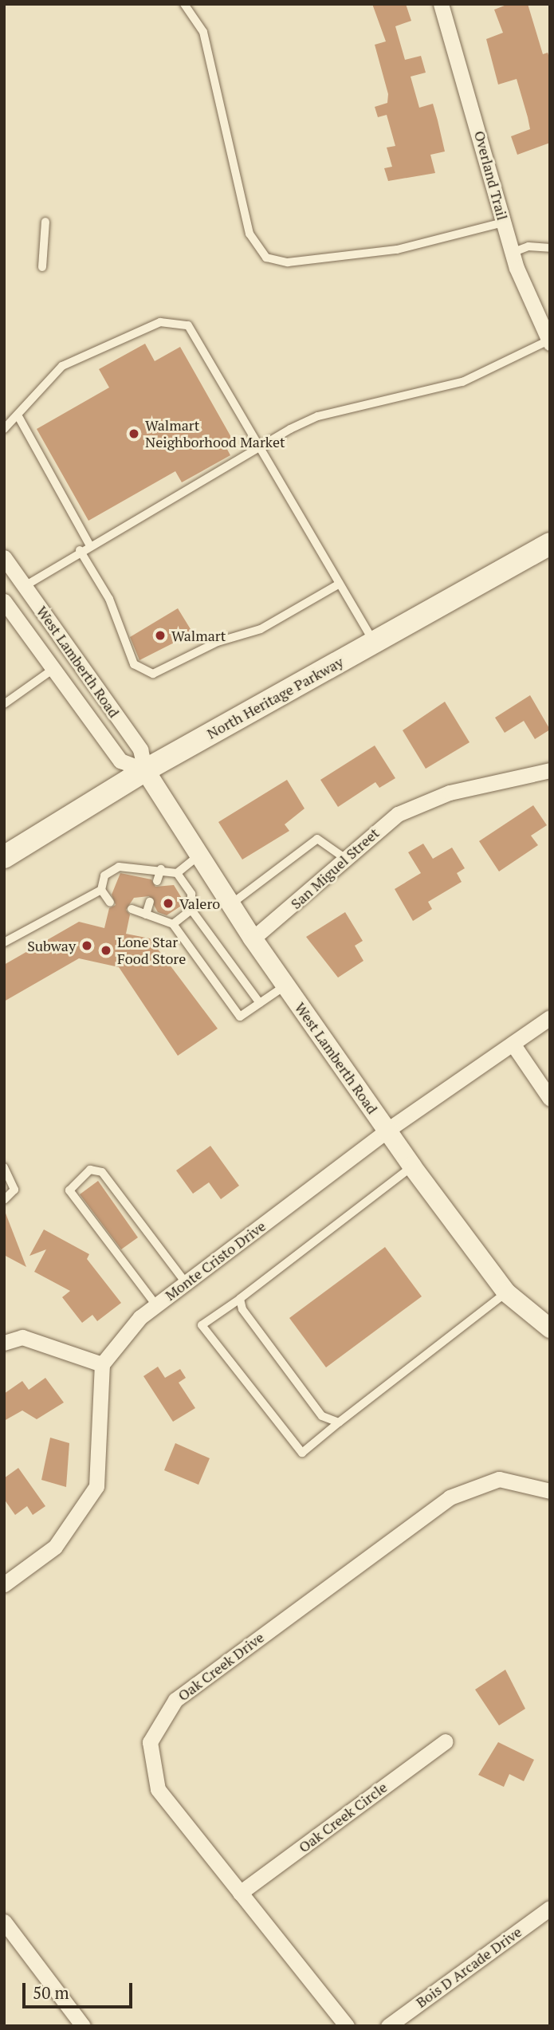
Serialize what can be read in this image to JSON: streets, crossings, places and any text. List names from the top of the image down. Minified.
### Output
{"streets":{"main road":["North Heritage Parkway"],"street":["Overland Trail","West Lamberth Road","San Miguel Street","Monte Cristo Drive","Oak Creek Drive","Oak Creek Circle","Bois D Arcade Drive"]},"crossings":[["West Lamberth Road","North Heritage Parkway"],["West Lamberth Road","San Miguel Street"],["West Lamberth Road","Monte Cristo Drive"],["Oak Creek Drive","Oak Creek Circle"]],"places":["Walmart Neighborhood Market","Walmart","Valero","Subway","Lone Star Food Store"],"scale_bar":"50 m"}
